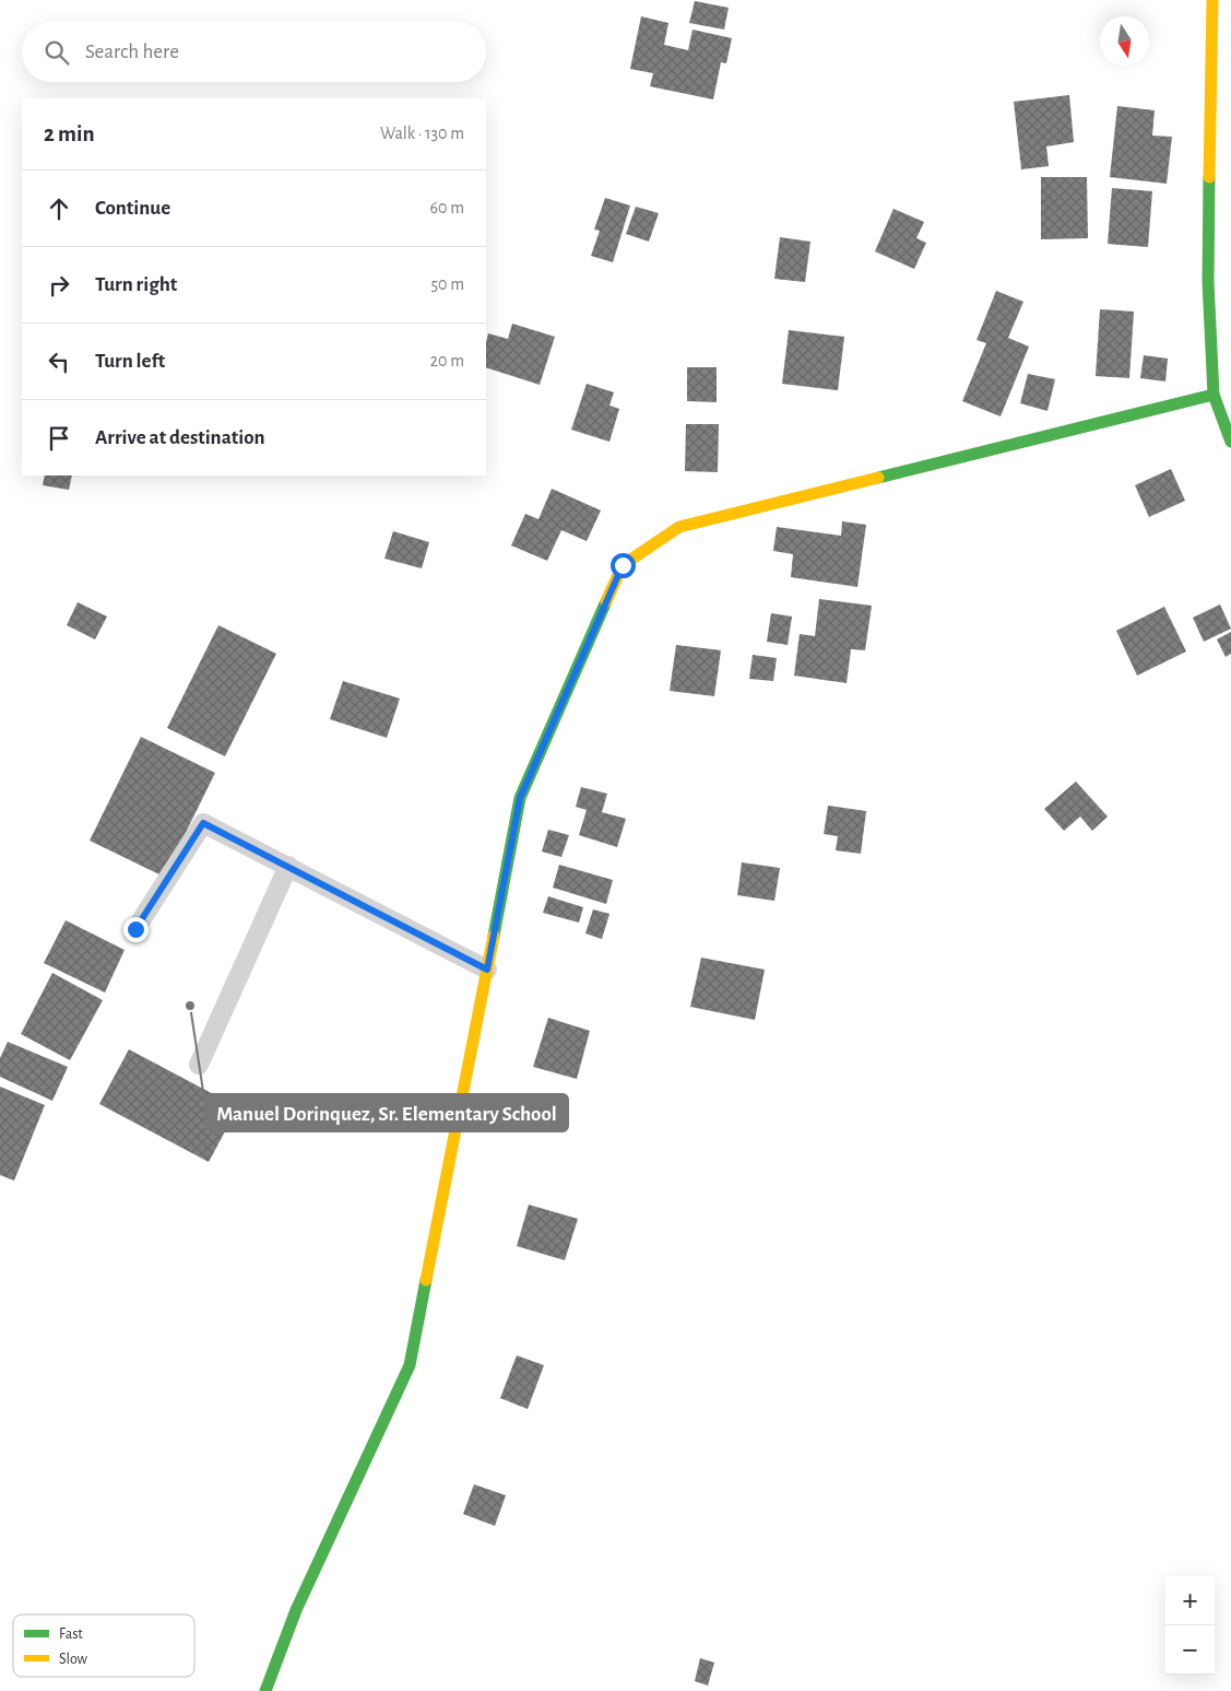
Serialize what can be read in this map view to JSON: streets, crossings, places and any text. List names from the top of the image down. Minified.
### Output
{"places":["Manuel Dorinquez, Sr. Elementary School"],"legend":["Fast","Slow"],"north":"bottom","page":{"search":"Search here","heading":["2 min","Walk · 130 m"],"list":[["Continue","60 m"],["Turn right","50 m"],["Turn left","20 m"],"Arrive at destination"],"map_buttons":["+","−"]}}
